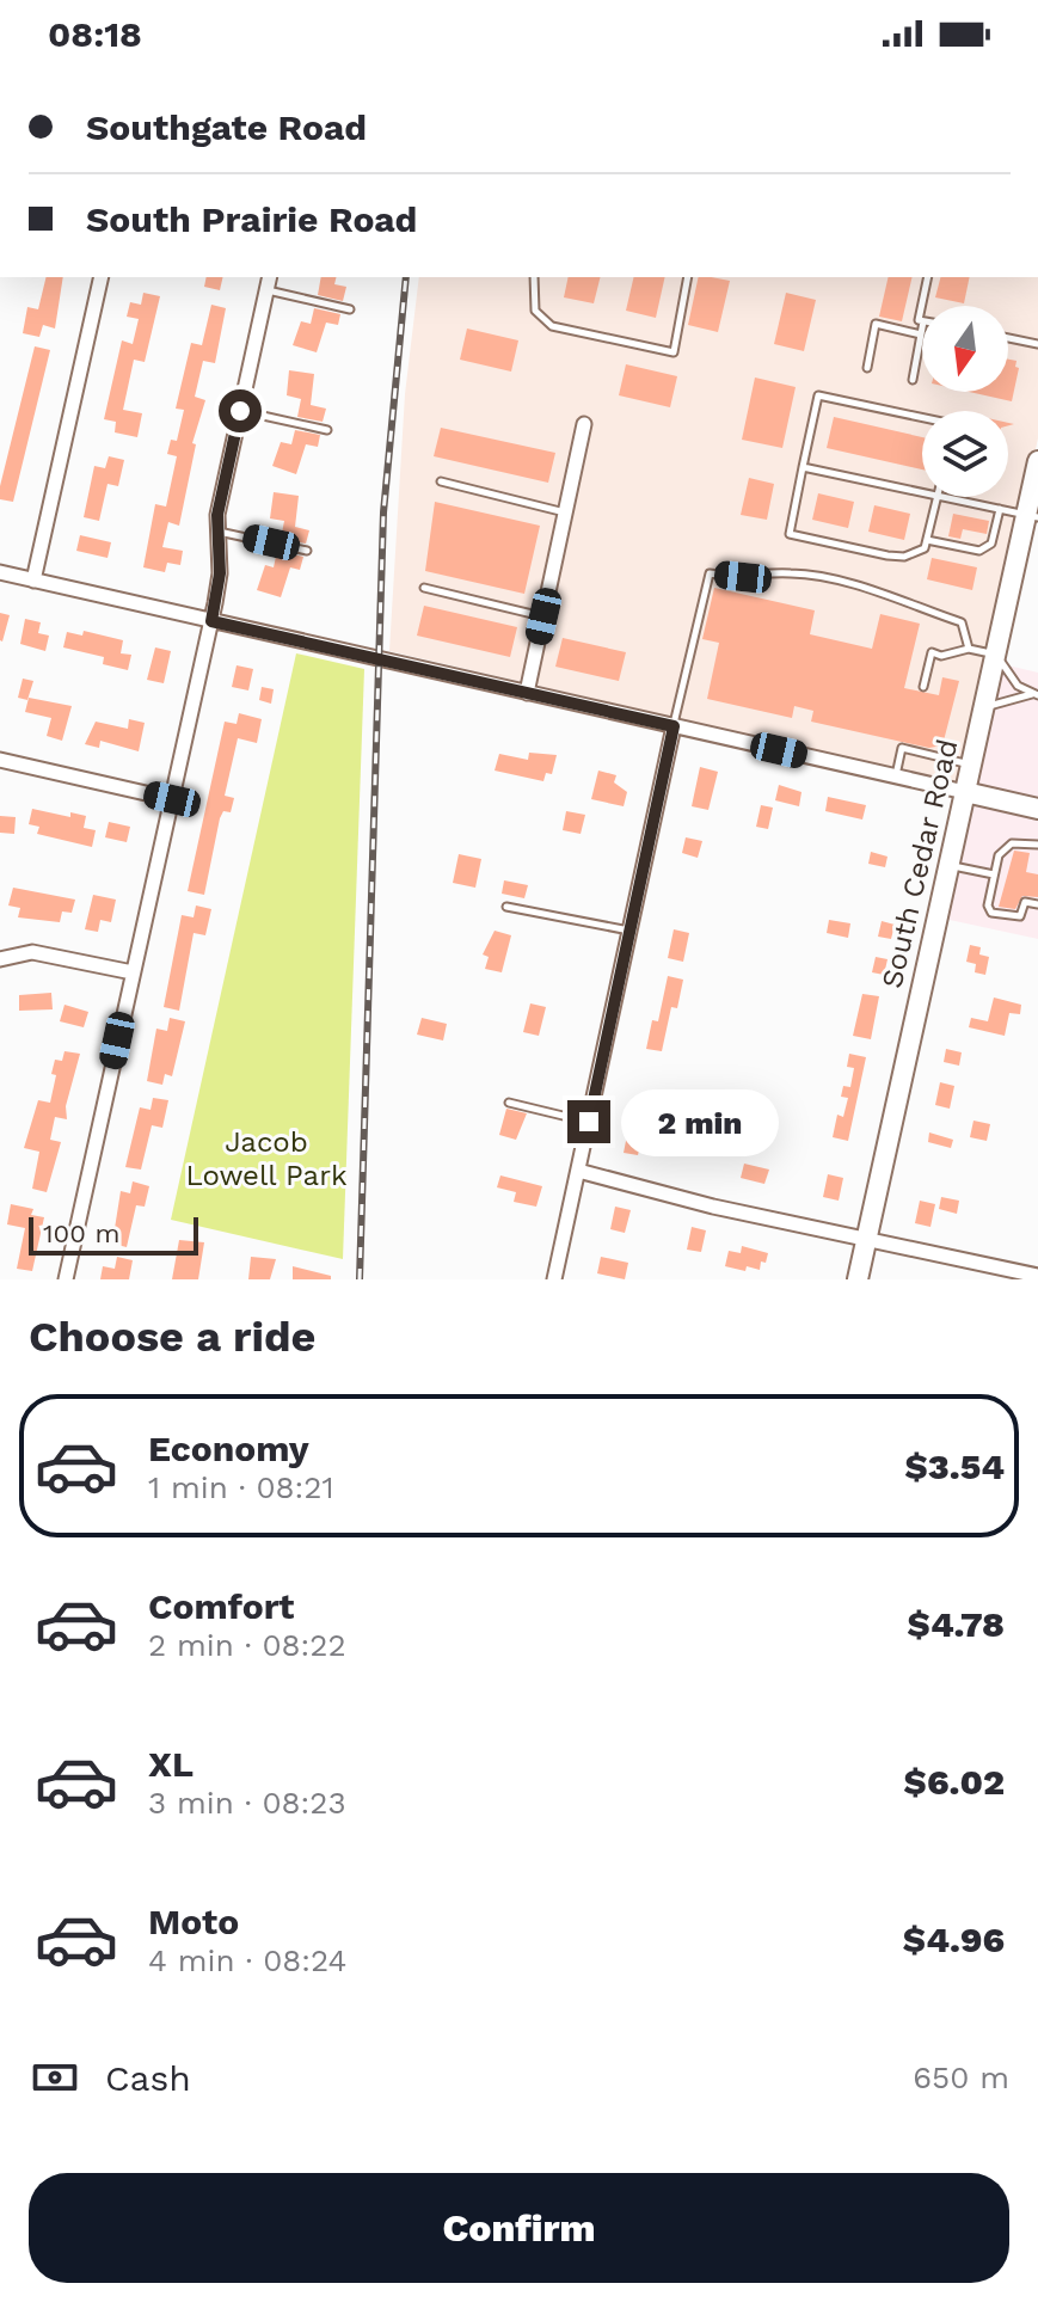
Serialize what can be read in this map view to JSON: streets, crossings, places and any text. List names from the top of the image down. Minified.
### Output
{"streets":{"main road":["South Cedar Road"]},"parks":["Jacob Lowell Park"],"scale_bar":"100 m","north":"bottom","page":{"status":"08:18","banner":["Southgate Road","South Prairie Road"],"bubble":"2 min","scale":"100 m","heading":"Choose a ride","list":[{"name":"Economy","note":"1 min · 08:21","value":"$3.54"},{"name":"Comfort","note":"2 min · 08:22","value":"$4.78"},{"name":"XL","note":"3 min · 08:23","value":"$6.02"},{"name":"Moto","note":"4 min · 08:24","value":"$4.96"}],"pay":["Cash","650 m"],"buttons":"Confirm"}}
